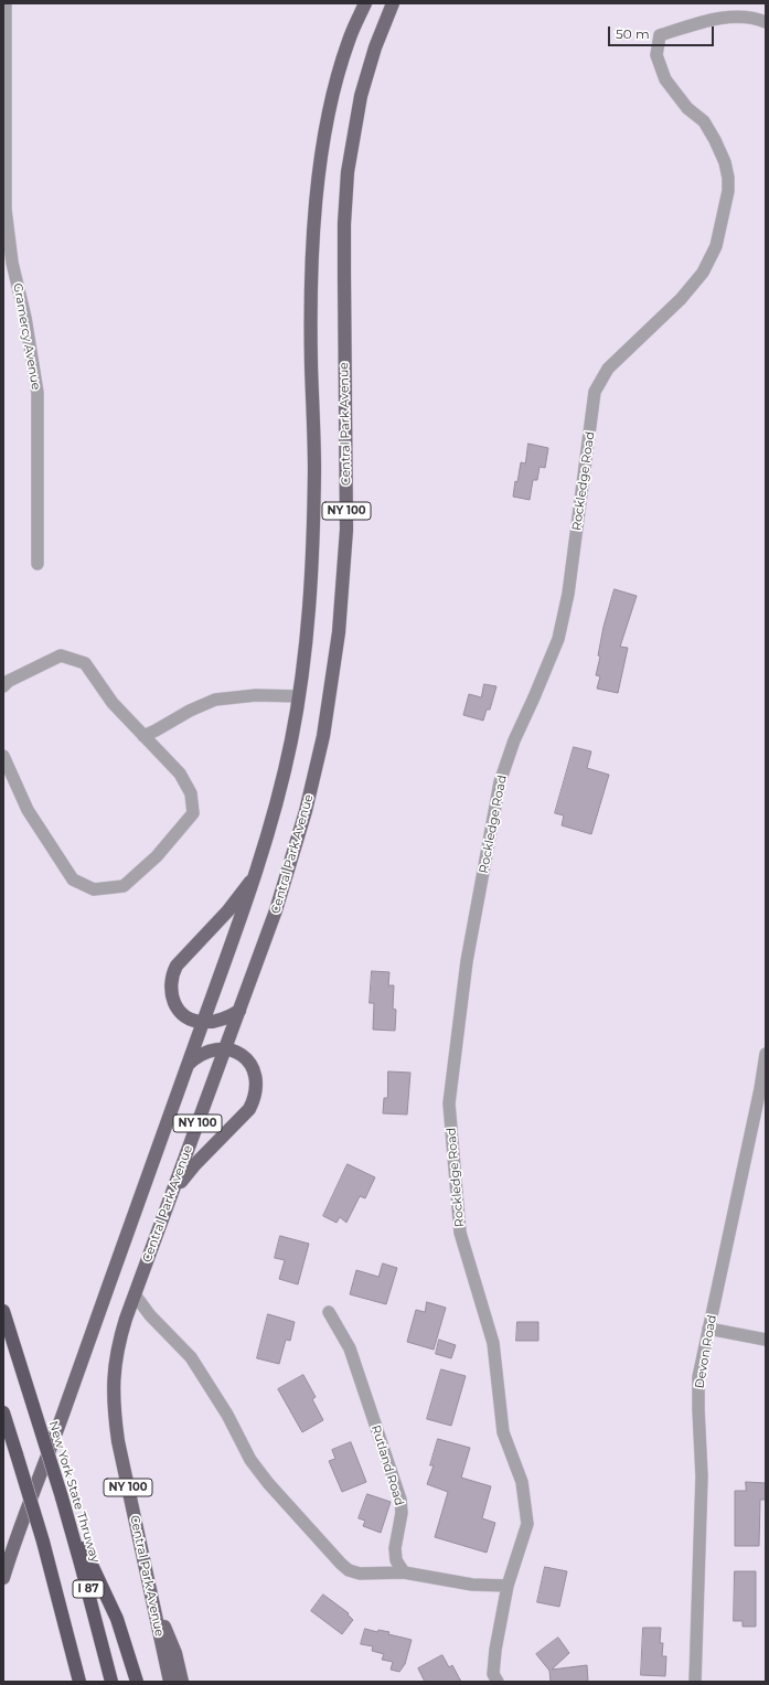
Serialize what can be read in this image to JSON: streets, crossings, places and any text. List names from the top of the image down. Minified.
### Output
{"streets":{"highway":["New York State Thruway","I 87"],"main road":["Central Park Avenue","NY 100"],"street":["Gramercy Avenue","Rockledge Road","Devon Road","Rutland Road"]},"scale_bar":"50 m"}
